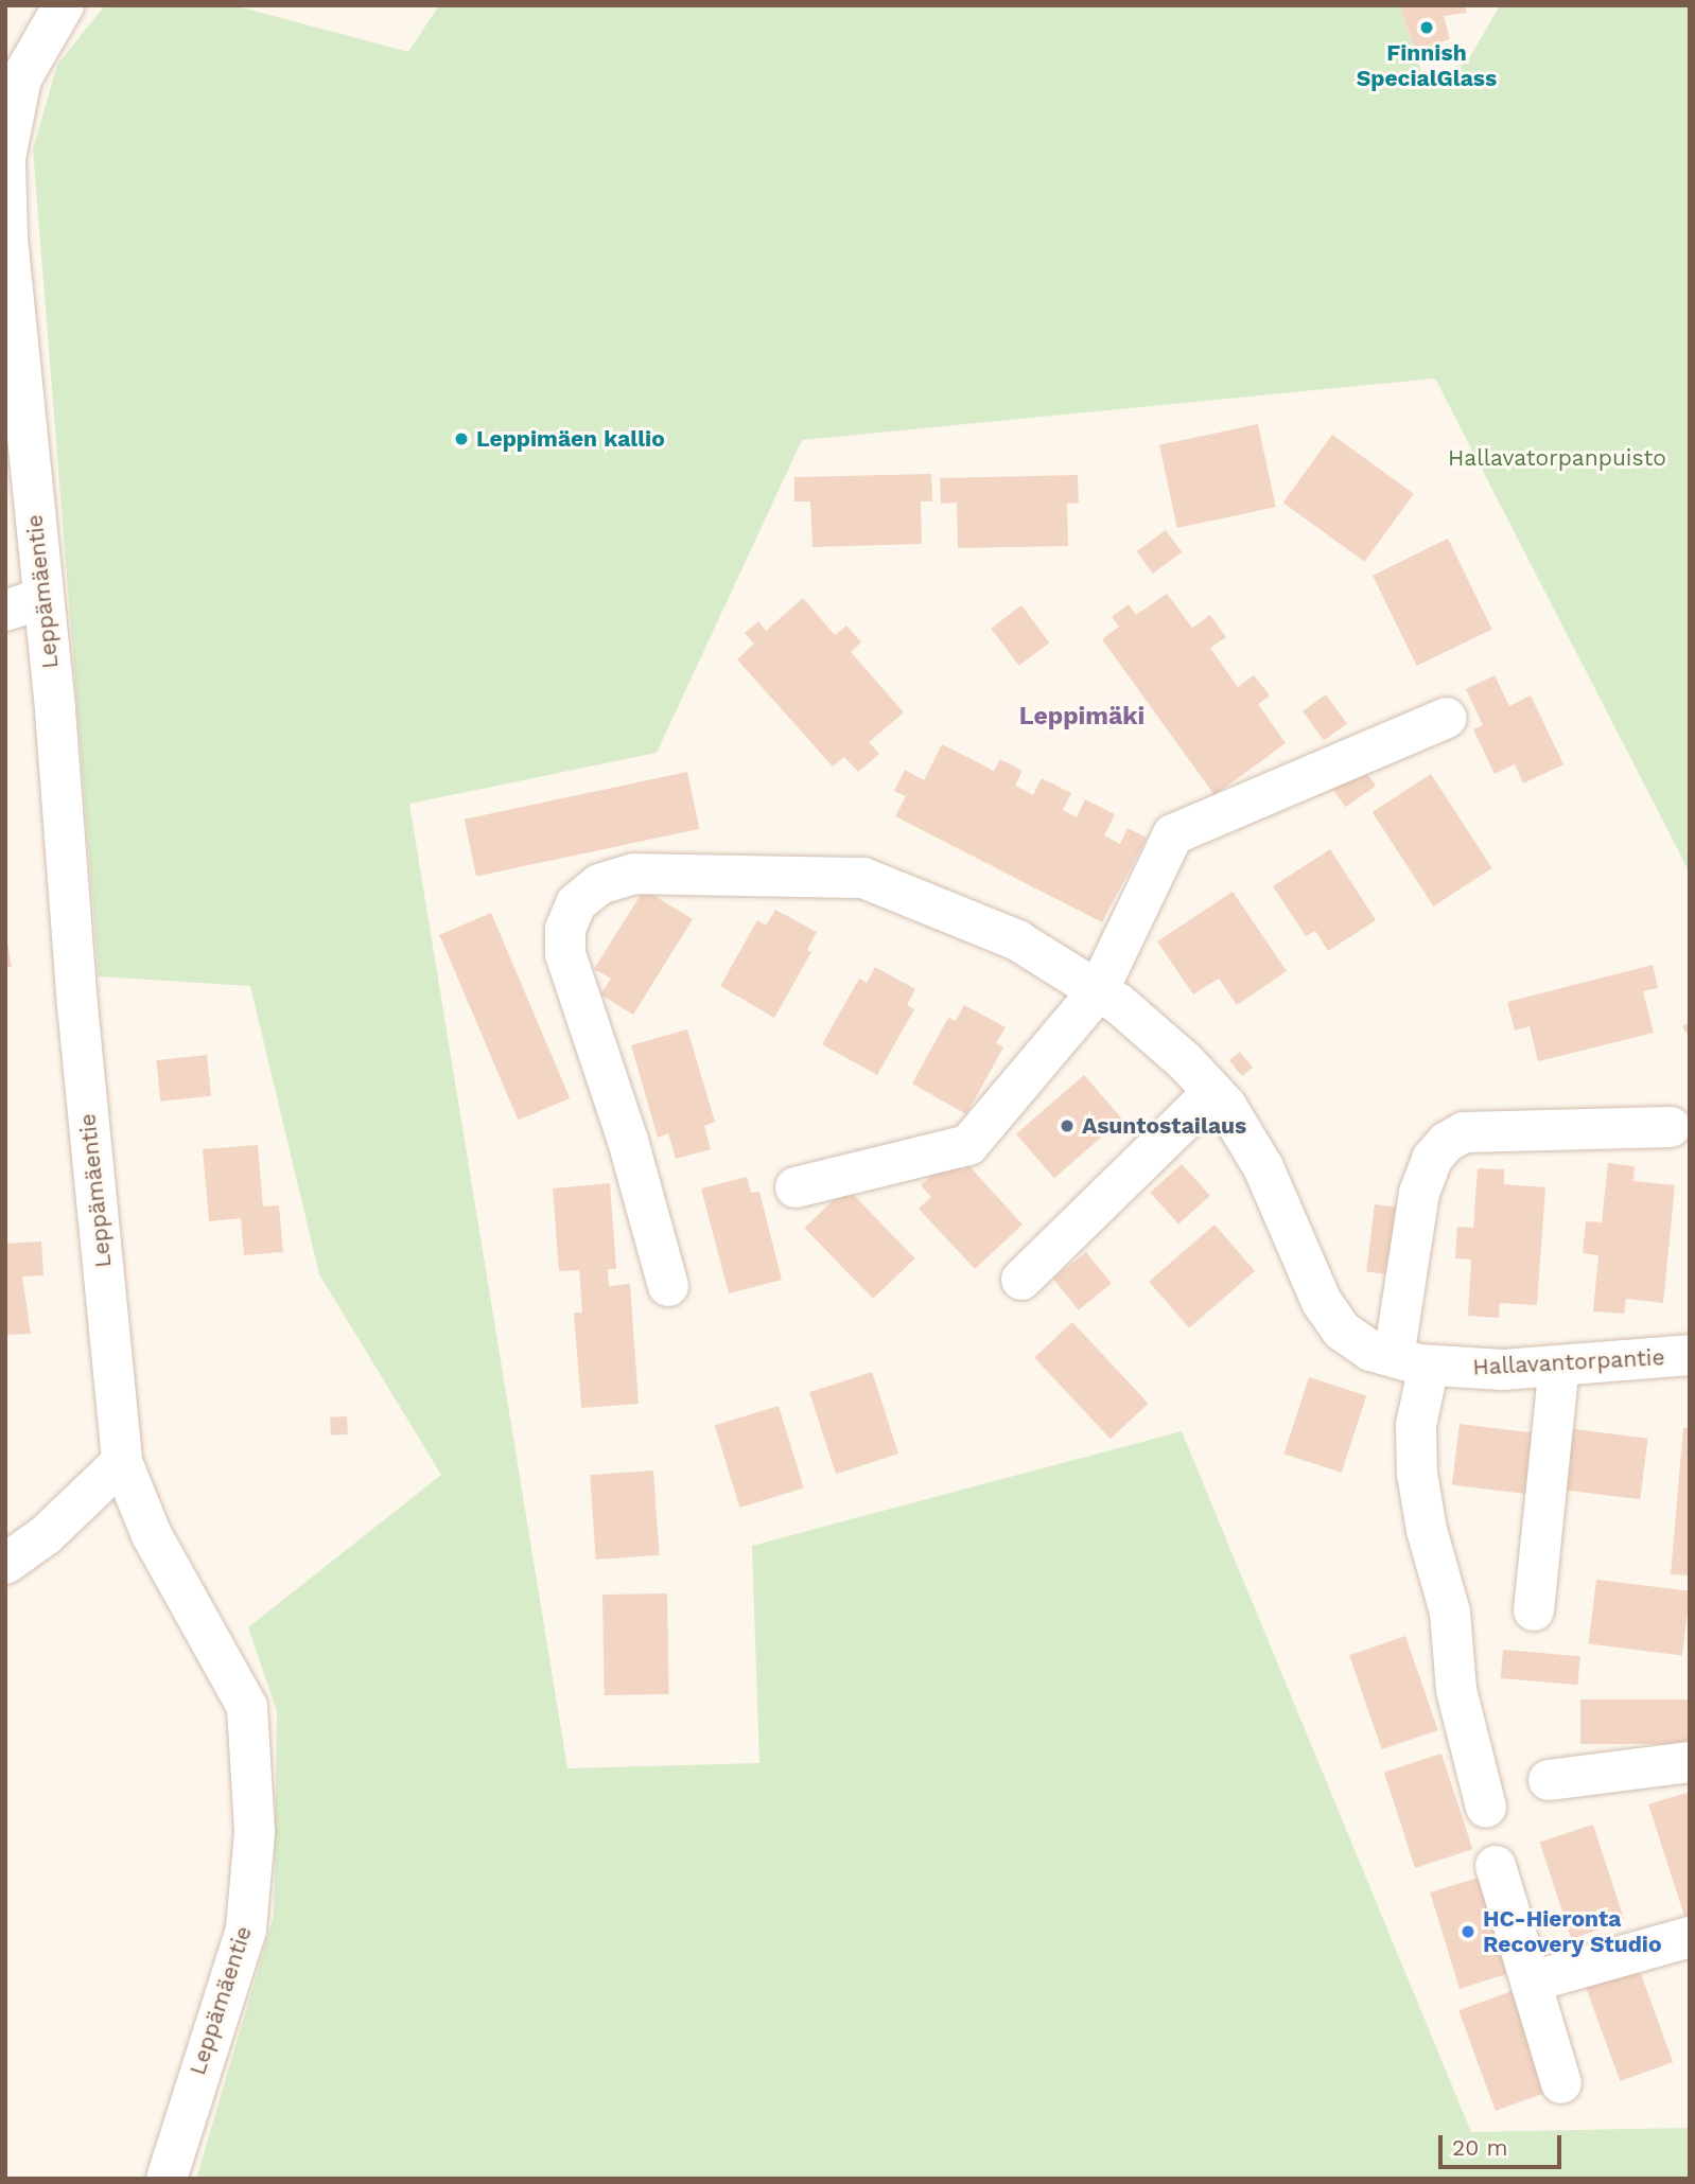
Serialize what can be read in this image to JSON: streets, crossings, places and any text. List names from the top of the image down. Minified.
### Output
{"streets":{"street":["Leppämäentie","Hallavantorpantie"]},"districts":["Leppimäki"],"parks":["Hallavatorpanpuisto"],"places":["Finnish SpecialGlass","Leppimäen kallio","Asuntostailaus","HC-Hieronta Recovery Studio"],"scale_bar":"20 m"}
